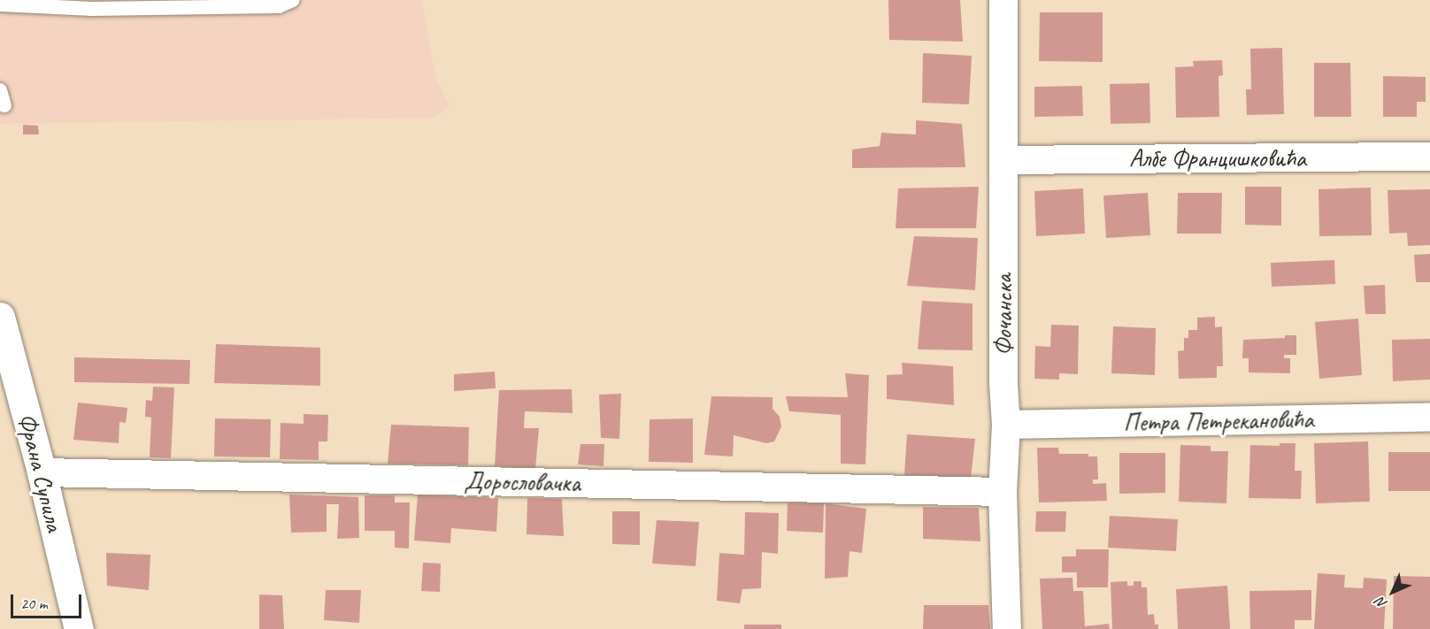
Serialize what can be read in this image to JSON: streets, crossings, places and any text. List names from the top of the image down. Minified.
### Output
{"streets":{"street":["Албе Францишковића","Фочанска","Петра Петрекановића","Франа Супила","Дорословачка"]},"crossings":[["Албе Францишковића","Фочанска"],["Фочанска","Петра Петрекановића"],["Фочанска","Дорословачка"],["Франа Супила","Дорословачка"]],"scale_bar":"20 m","north":"bottom left"}
